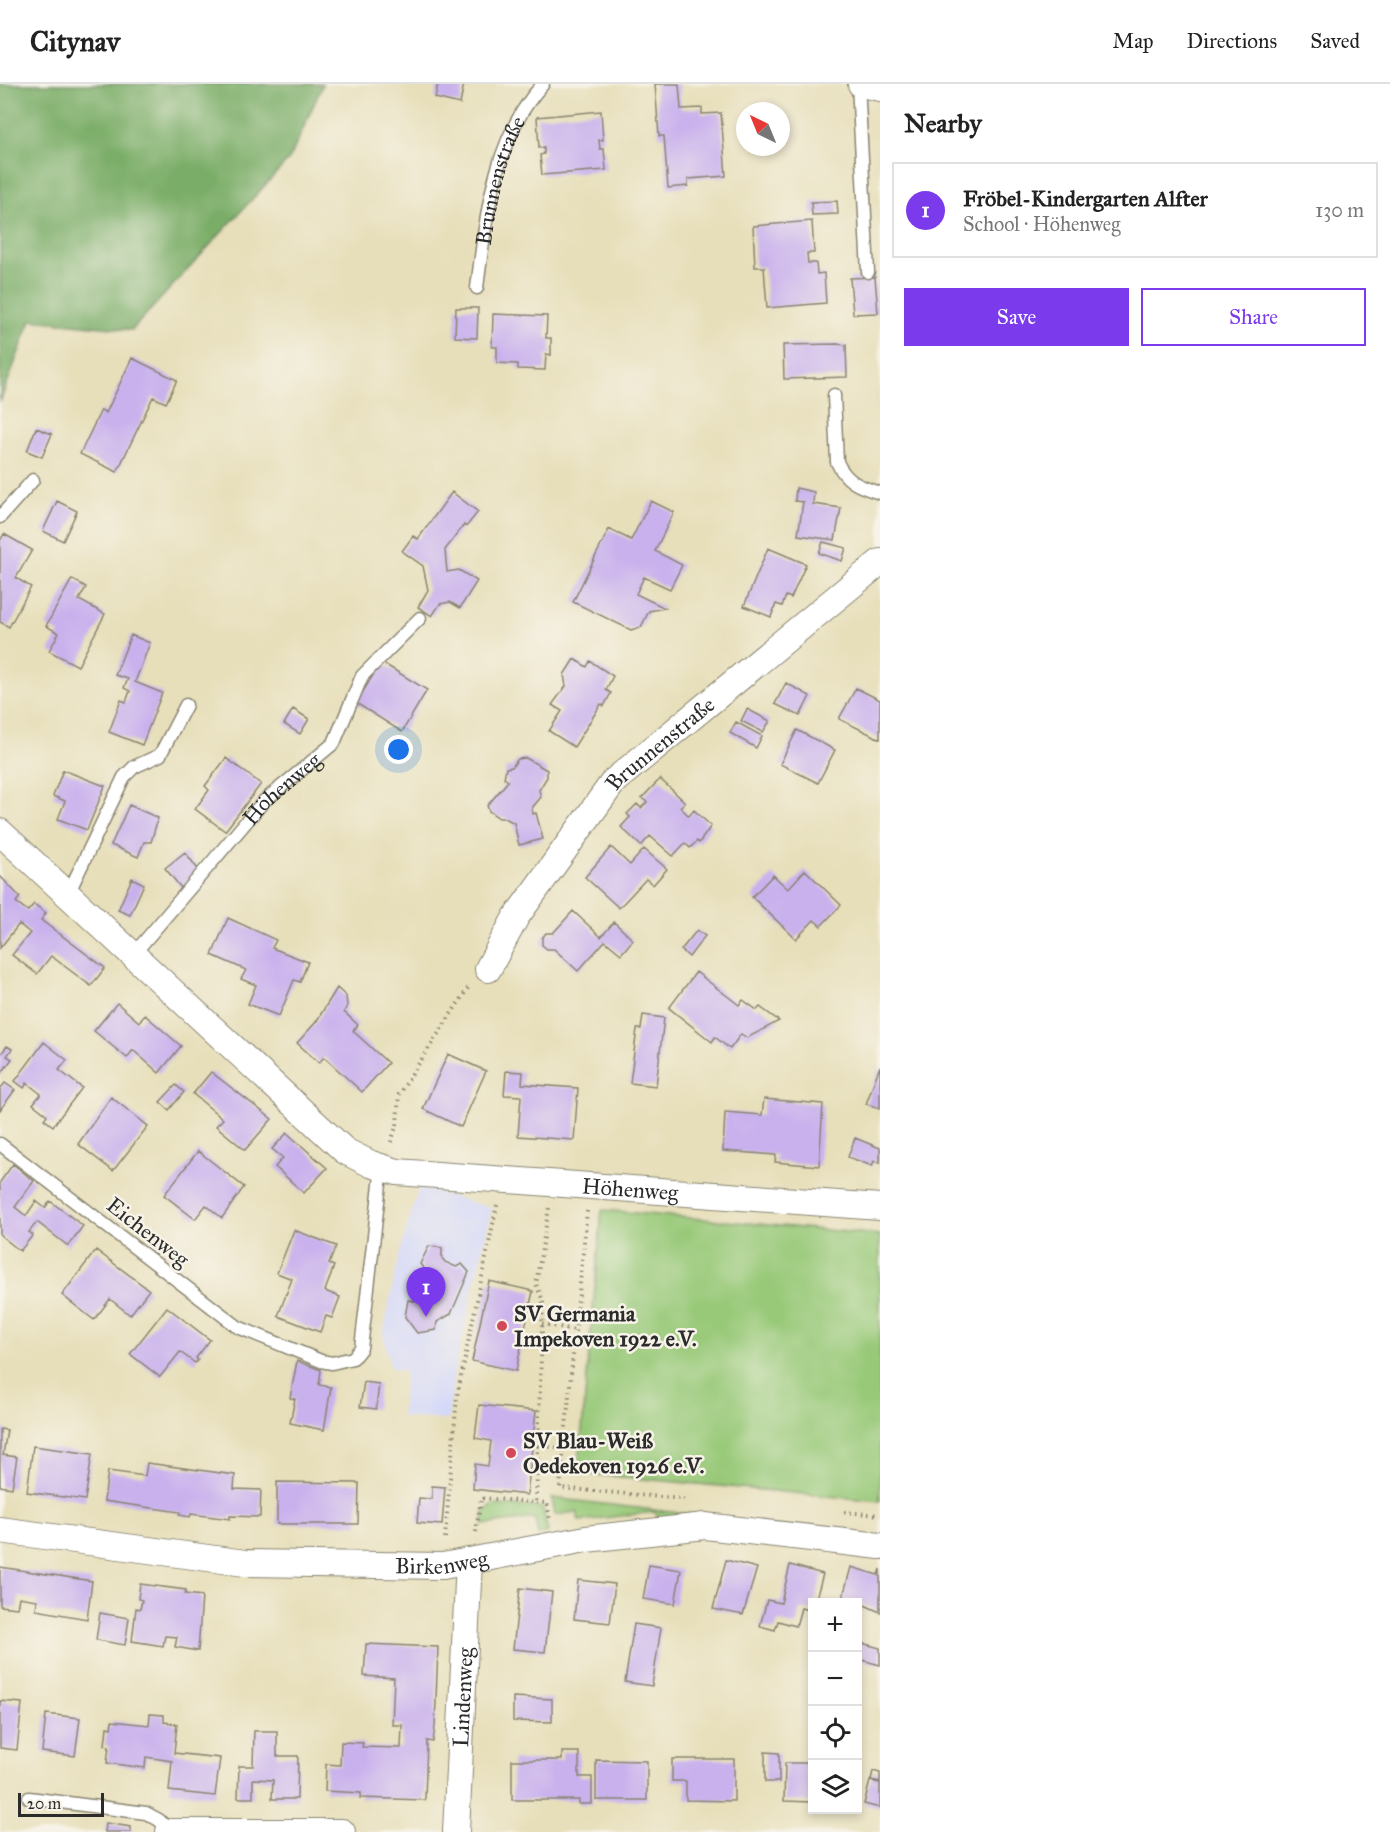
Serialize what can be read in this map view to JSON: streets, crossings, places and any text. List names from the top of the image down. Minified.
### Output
{"streets":{"street":["Brunnenstraße","Höhenweg","Birkenweg","Lindenweg"],"lane":["Eichenweg"]},"crossings":[["Höhenweg","Eichenweg"],["Birkenweg","Lindenweg"]],"places":["SV Germania Impekoven 1922 e.V.","SV Blau-Weiß Oedekoven 1926 e.V."],"scale_bar":"20 m","north":"top left","page":{"header":"Citynav","nav":["Map","Directions","Saved"],"heading":"Nearby","list":[{"mark":"1","name":"Fröbel-Kindergarten Alfter","note":"School · Höhenweg","value":"130 m"}],"buttons":["Save","Share"],"pins":"1","map_buttons":["+","−"],"scale":"20 m"}}
